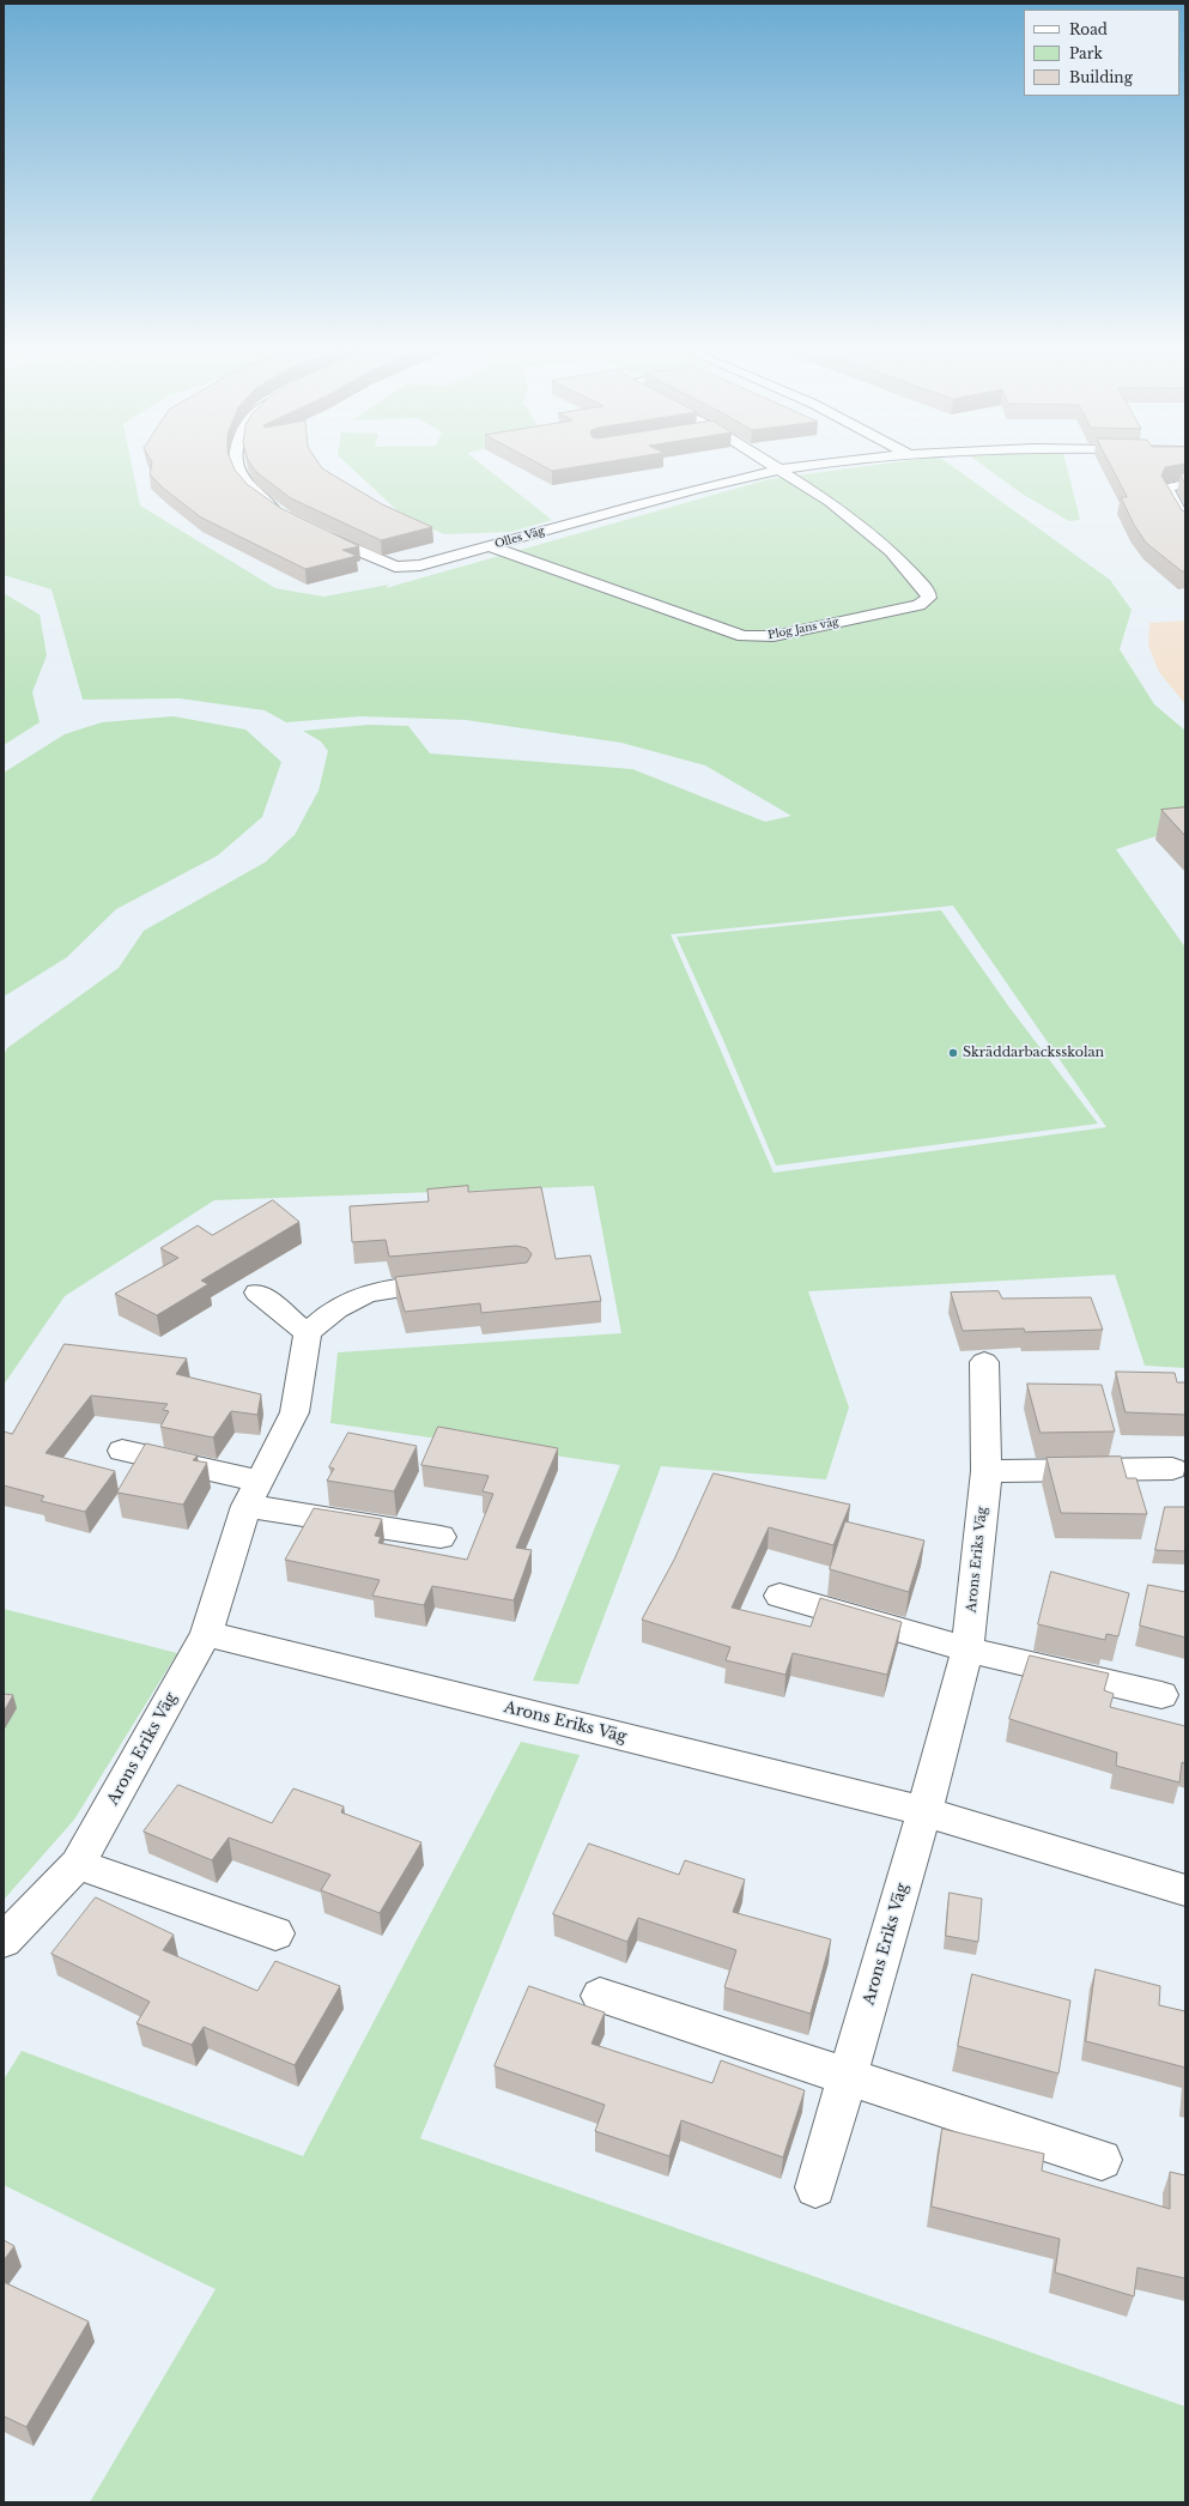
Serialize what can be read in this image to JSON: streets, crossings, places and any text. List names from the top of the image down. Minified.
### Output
{"streets":{"street":["Olles Väg","Plog Jans väg","Arons Eriks Väg"]},"crossings":[["Olles Väg","Plog Jans väg"]],"places":["Skräddarbacksskolan"],"legend":["Road","Park","Building"]}
